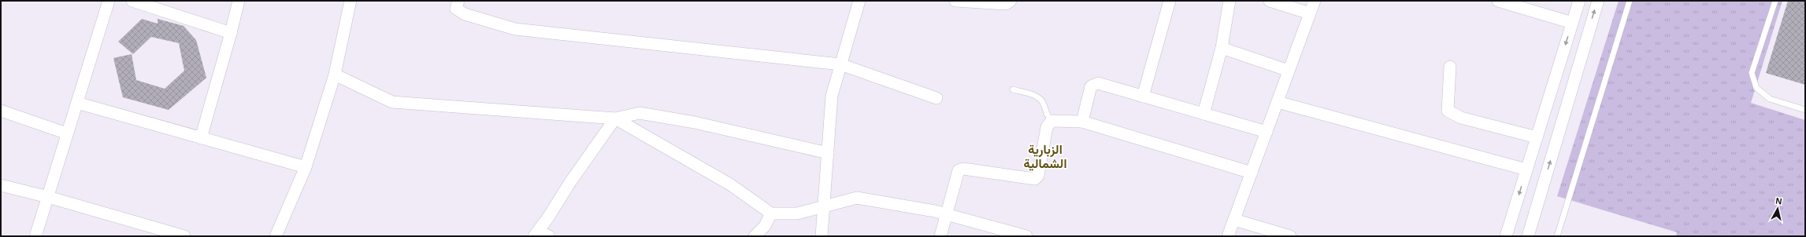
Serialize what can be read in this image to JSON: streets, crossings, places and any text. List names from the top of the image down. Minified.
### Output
{"districts":["الزبارية الشمالية"],"north":"top"}
